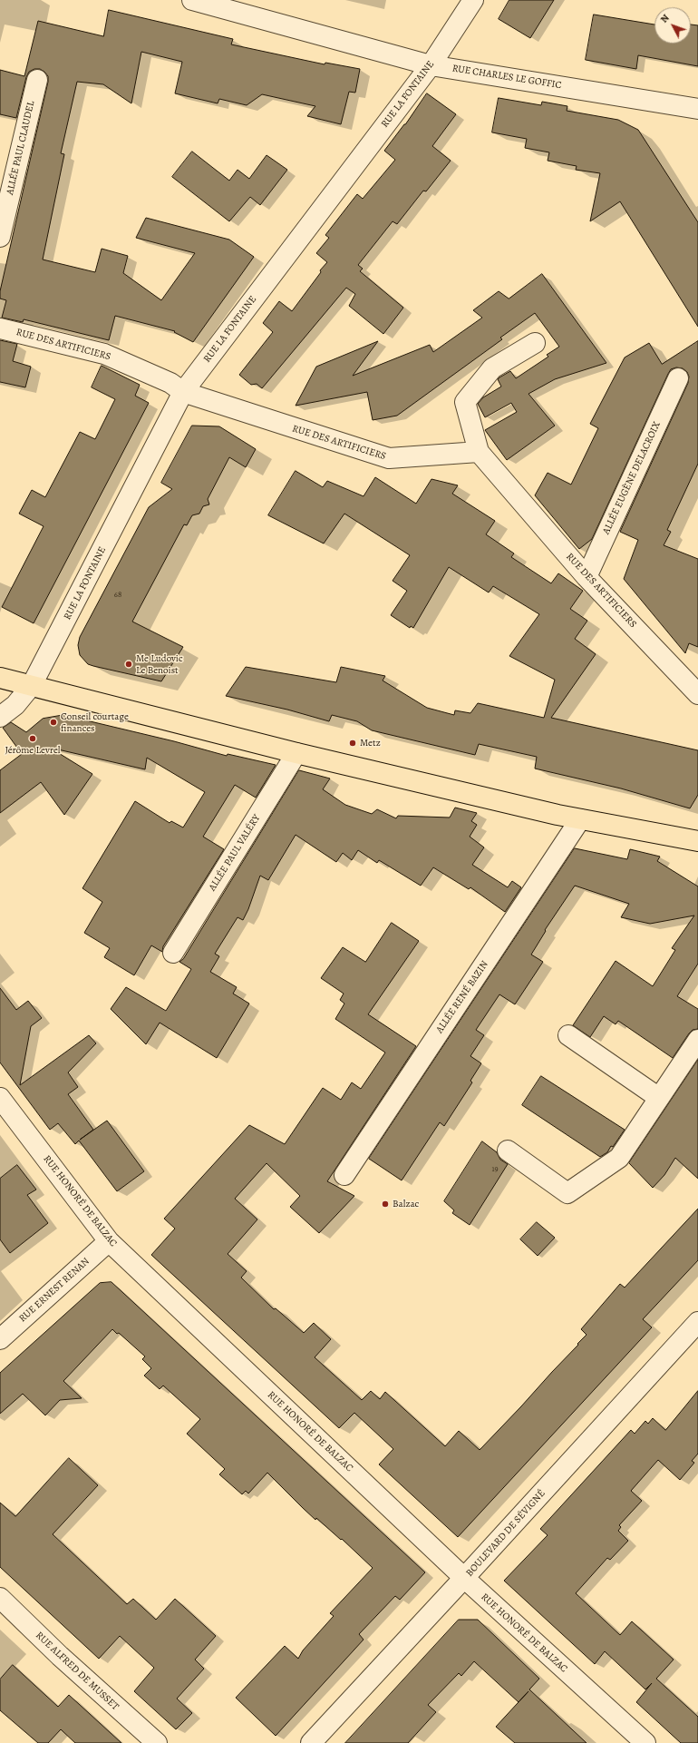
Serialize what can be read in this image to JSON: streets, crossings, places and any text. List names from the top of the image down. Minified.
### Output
{"streets":{"street":["RUE CHARLES LE GOFFIC","RUE LA FONTAINE","ALLÉE PAUL CLAUDEL","RUE DES ARTIFICIERS","ALLÉE EUGÈNE DELACROIX","ALLÉE PAUL VALÉRY","ALLÉE RENÉ BAZIN","RUE HONORÉ DE BALZAC","RUE ERNEST RENAN","BOULEVARD DE SÉVIGNÉ","RUE ALFRED DE MUSSET"]},"crossings":[["RUE CHARLES LE GOFFIC","RUE LA FONTAINE"],["RUE LA FONTAINE","RUE DES ARTIFICIERS"],["RUE DES ARTIFICIERS","ALLÉE EUGÈNE DELACROIX"],["RUE HONORÉ DE BALZAC","RUE ERNEST RENAN"],["RUE HONORÉ DE BALZAC","BOULEVARD DE SÉVIGNÉ"]],"places":["Me Ludovic Le Benoist","Conseil courtage finances","Jérôme Levrel","Metz","Balzac"],"house_numbers":["68","19"],"north":"top left"}
